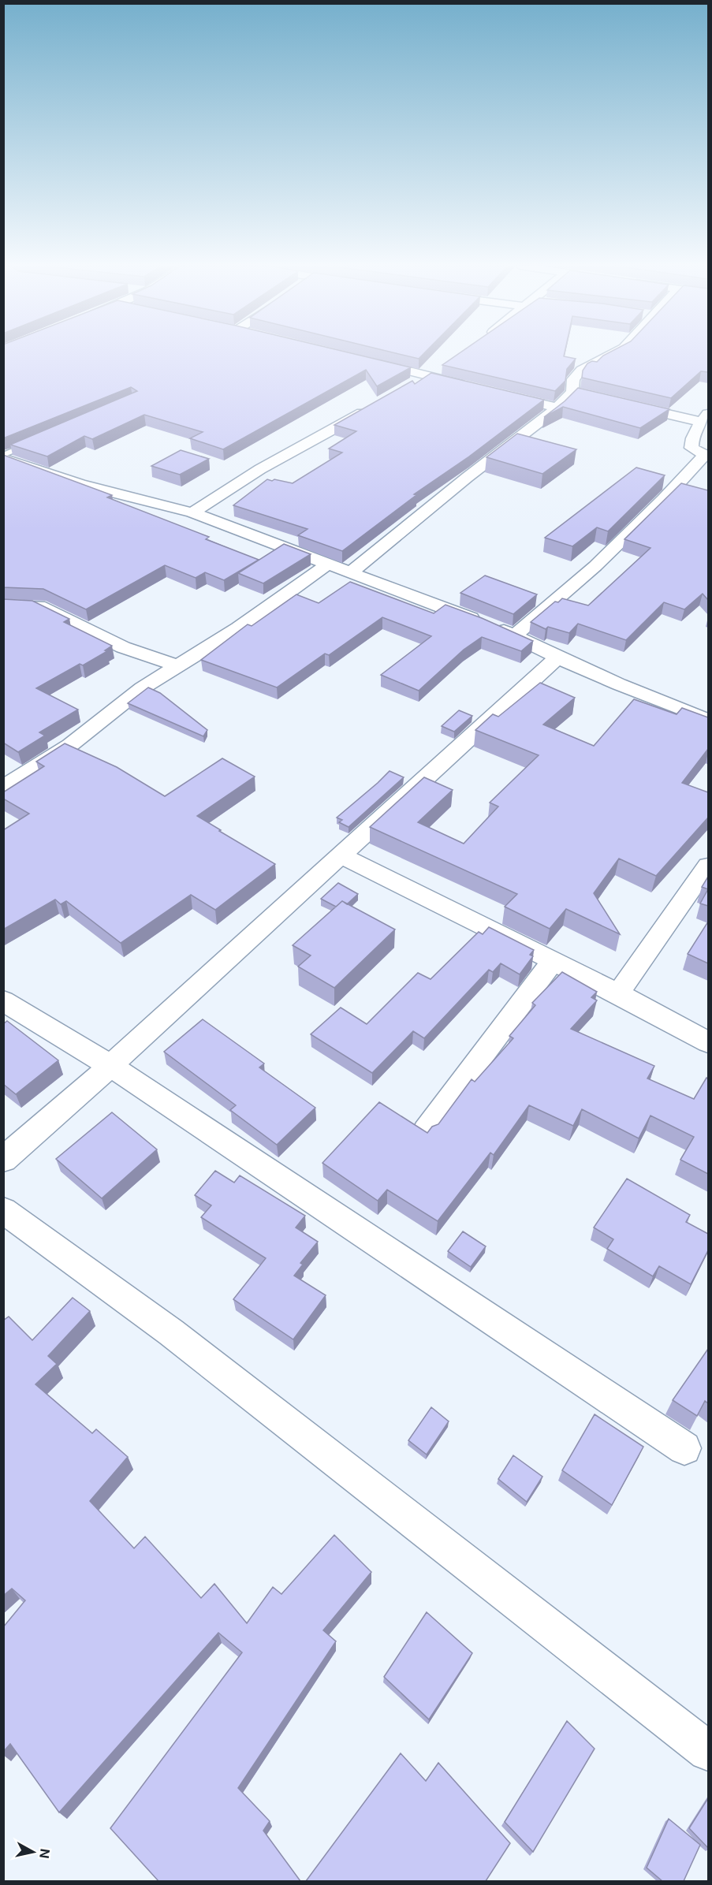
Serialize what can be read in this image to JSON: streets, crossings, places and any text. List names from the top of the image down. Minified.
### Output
{"north":"right"}
